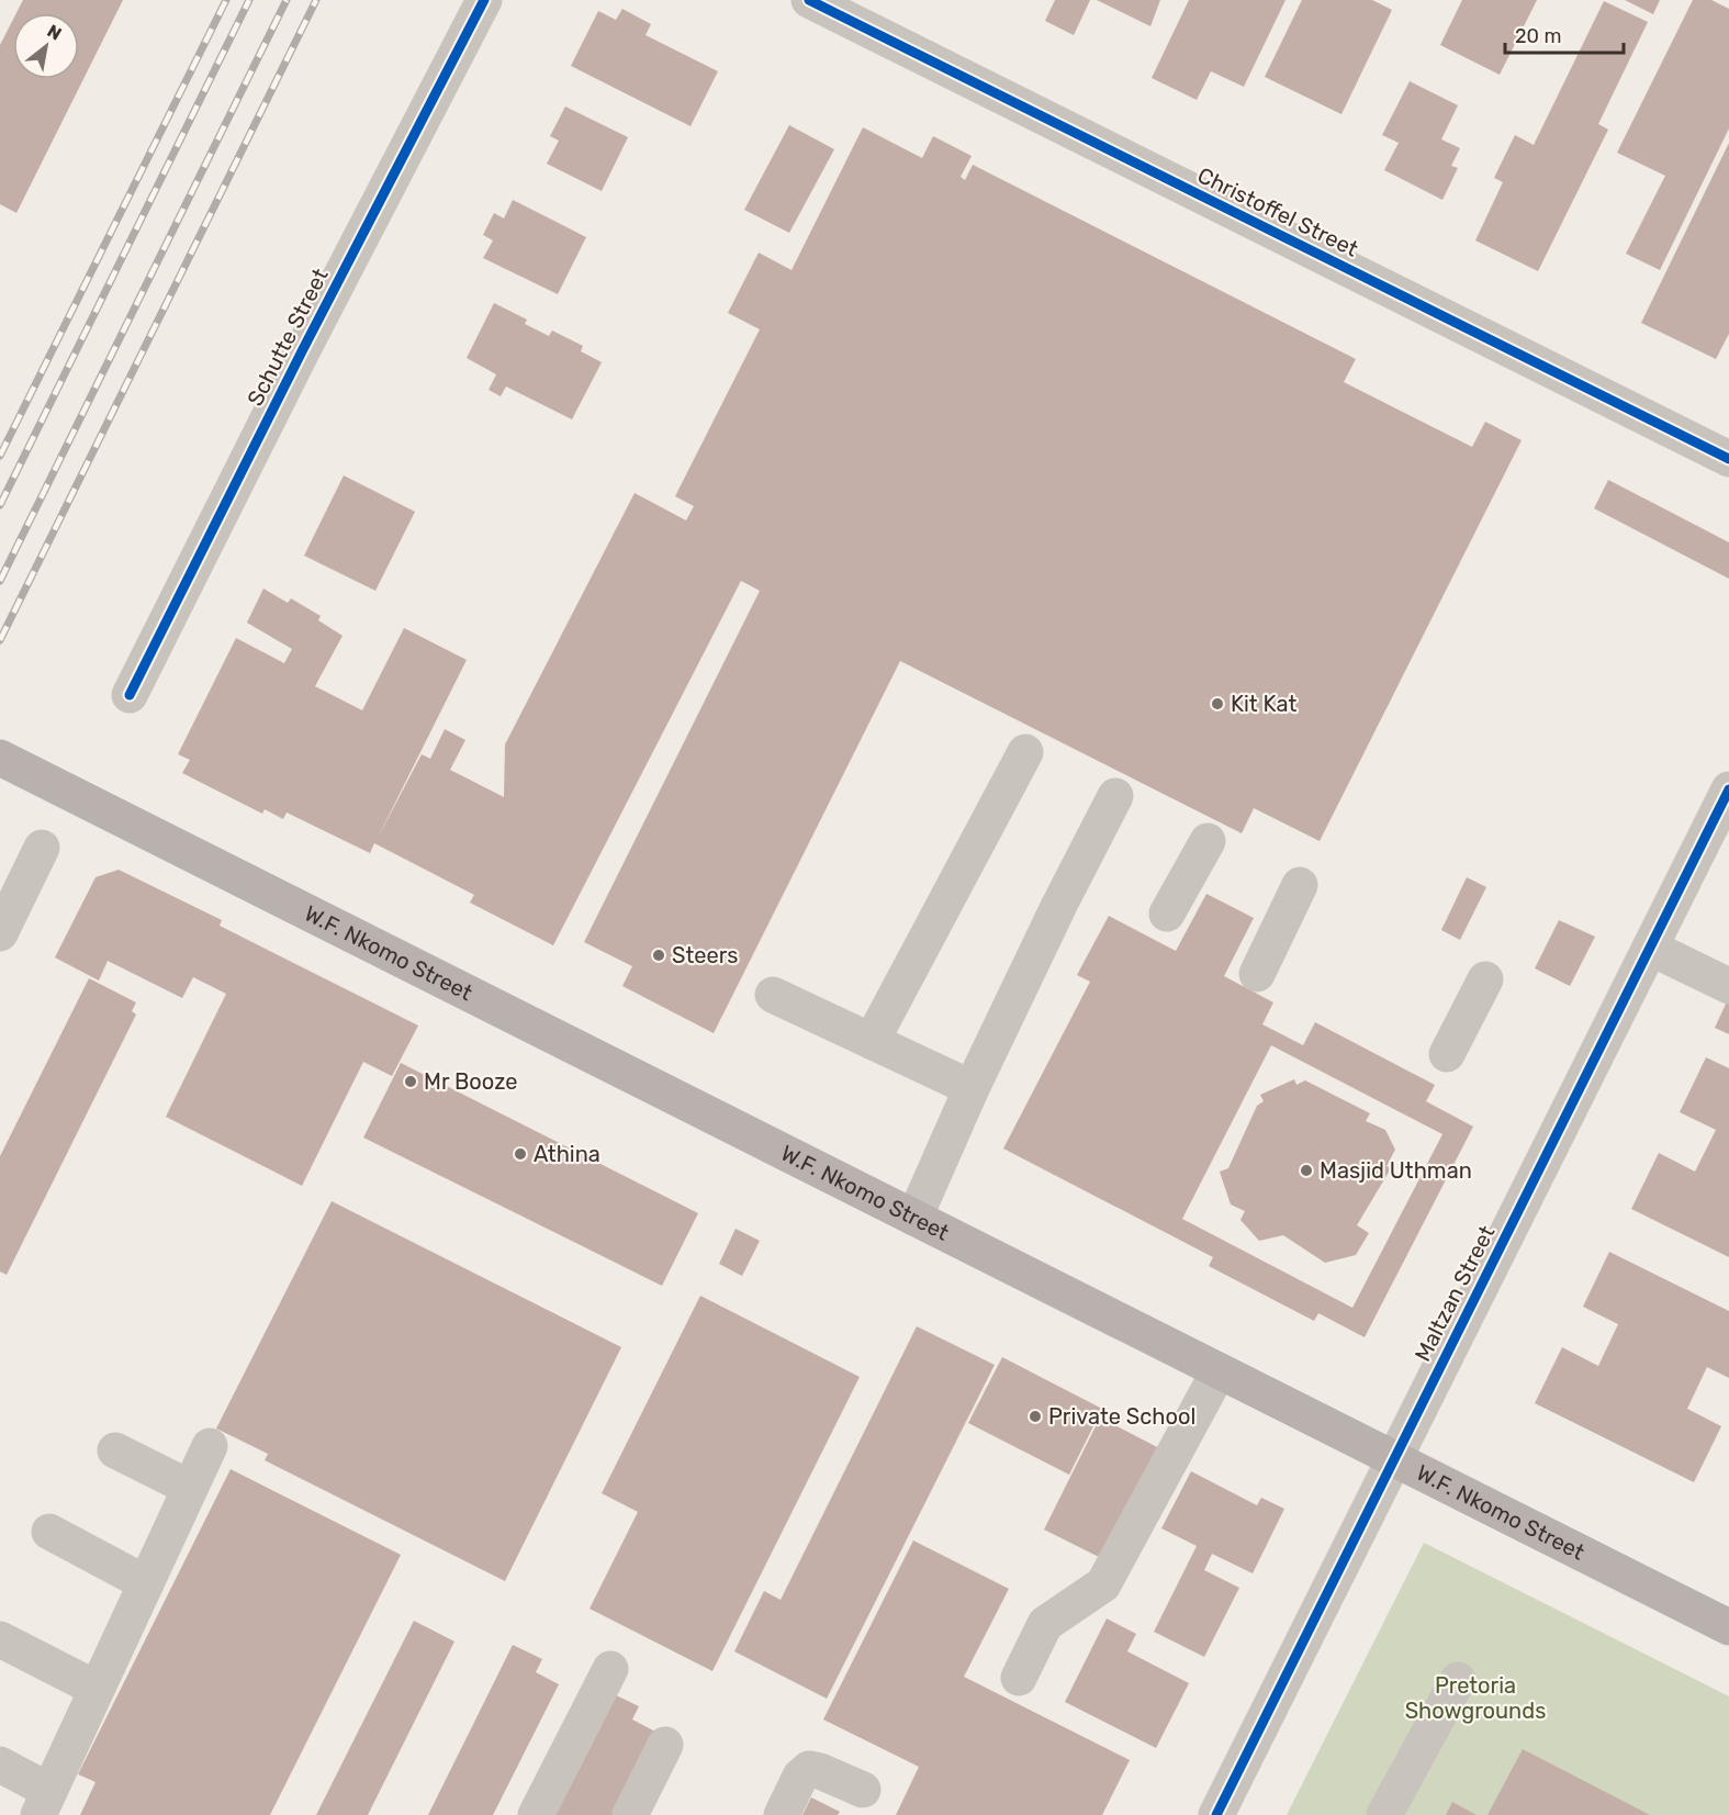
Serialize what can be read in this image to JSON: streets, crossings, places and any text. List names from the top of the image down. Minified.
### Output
{"streets":{"main road":["W.F. Nkomo Street"],"street":["Christoffel Street","Schutte Street","Maltzan Street"]},"crossings":[["W.F. Nkomo Street","Maltzan Street"]],"parks":["Pretoria Showgrounds"],"places":["Kit Kat","Steers","Mr Booze","Athina","Masjid Uthman","Private School"],"scale_bar":"20 m","north":"top right"}
